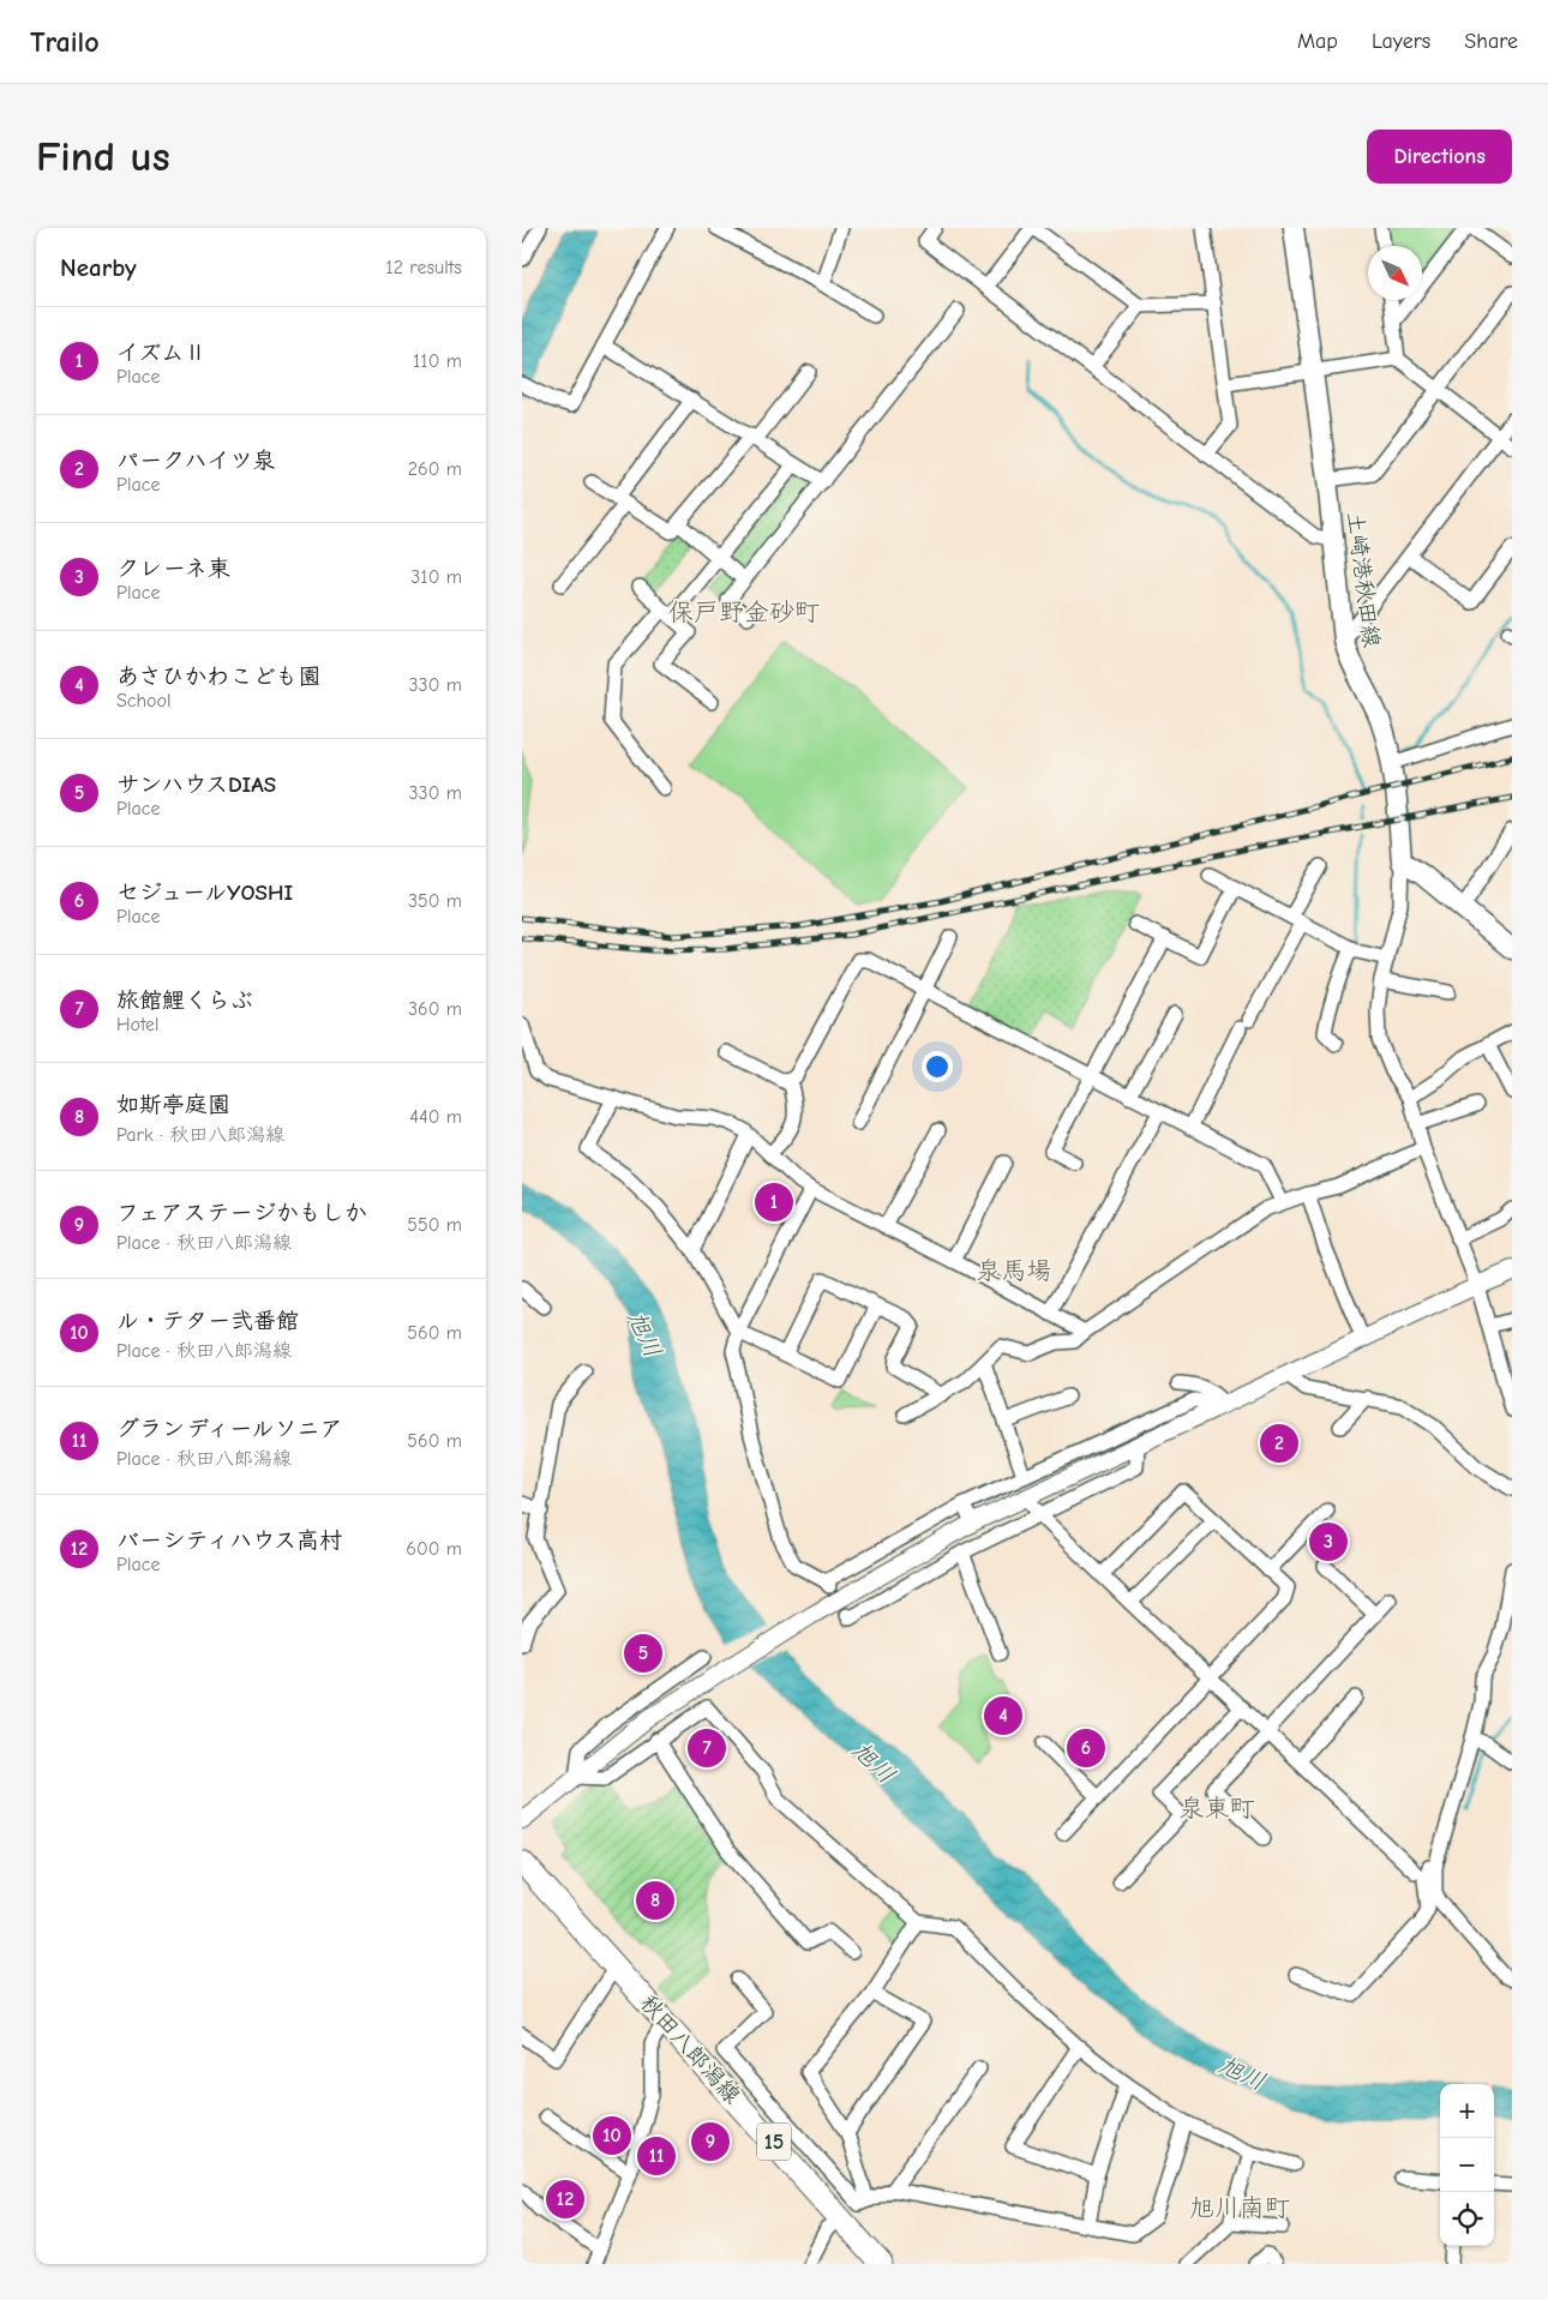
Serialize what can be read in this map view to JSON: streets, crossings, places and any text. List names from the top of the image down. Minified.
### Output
{"streets":{"main road":["土崎港秋田線","秋田八郎潟線","15"]},"districts":["保戸野金砂町","泉馬場","泉東町","旭川南町"],"water":["旭川"],"north":"bottom right","page":{"header":"Trailo","nav":["Map","Layers","Share"],"buttons":"Directions","title":"Find us","heading":["Nearby","12 results"],"list":[{"mark":"1","name":"イズムⅡ","note":"Place","value":"110 m"},{"mark":"2","name":"パークハイツ泉","note":"Place","value":"260 m"},{"mark":"3","name":"クレーネ東","note":"Place","value":"310 m"},{"mark":"4","name":"あさひかわこども園","note":"School","value":"330 m"},{"mark":"5","name":"サンハウスDIAS","note":"Place","value":"330 m"},{"mark":"6","name":"セジュールYOSHI","note":"Place","value":"350 m"},{"mark":"7","name":"旅館鯉くらぶ","note":"Hotel","value":"360 m"},{"mark":"8","name":"如斯亭庭園","note":"Park · 秋田八郎潟線","value":"440 m"},{"mark":"9","name":"フェアステージかもしか","note":"Place · 秋田八郎潟線","value":"550 m"},{"mark":"10","name":"ル・テター弐番館","note":"Place · 秋田八郎潟線","value":"560 m"},{"mark":"11","name":"グランディールソニア","note":"Place · 秋田八郎潟線","value":"560 m"},{"mark":"12","name":"バーシティハウス高村","note":"Place","value":"600 m"}],"pins":["1","2","3","5","4","6","7","8","10","9","11","12"],"map_buttons":["+","−"]}}
